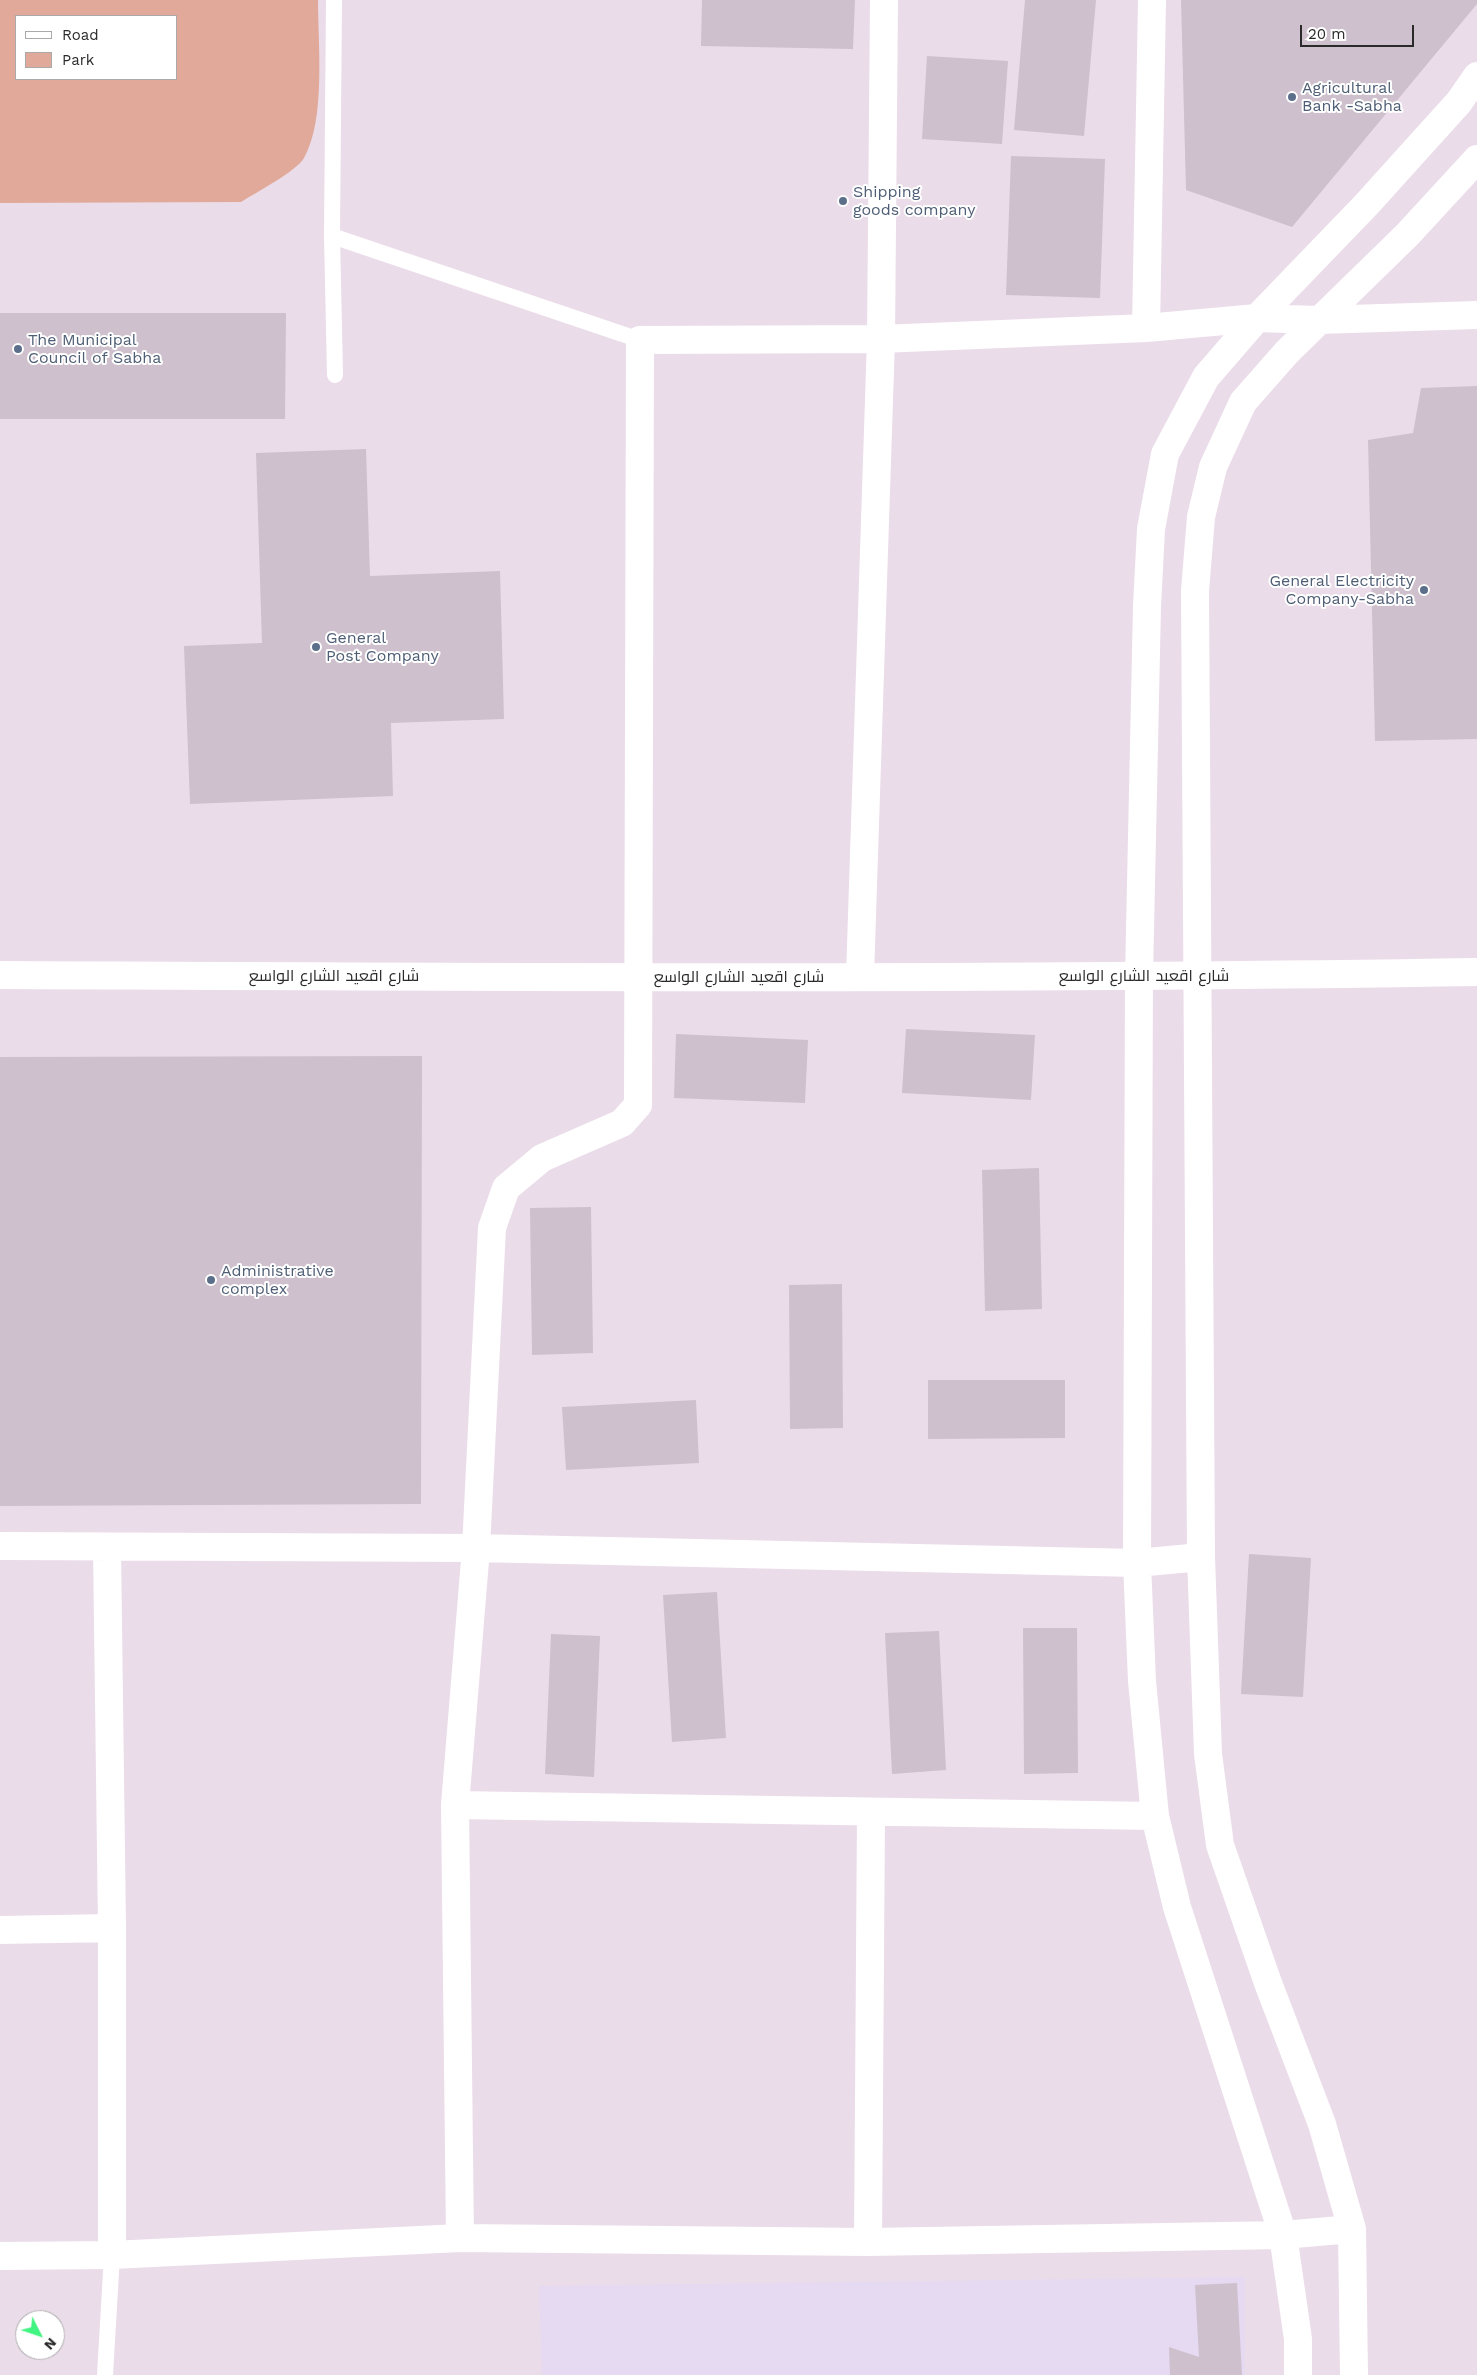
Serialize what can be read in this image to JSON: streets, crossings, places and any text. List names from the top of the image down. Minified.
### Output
{"streets":{"street":["شارع اقعيد الشارع الواسع"]},"places":["Agricultural Bank -Sabha","Shipping goods company","The Municipal Council of Sabha","General Electricity Company-Sabha","General Post Company","Administrative complex"],"legend":["Road","Park"],"scale_bar":"20 m","north":"bottom right"}
